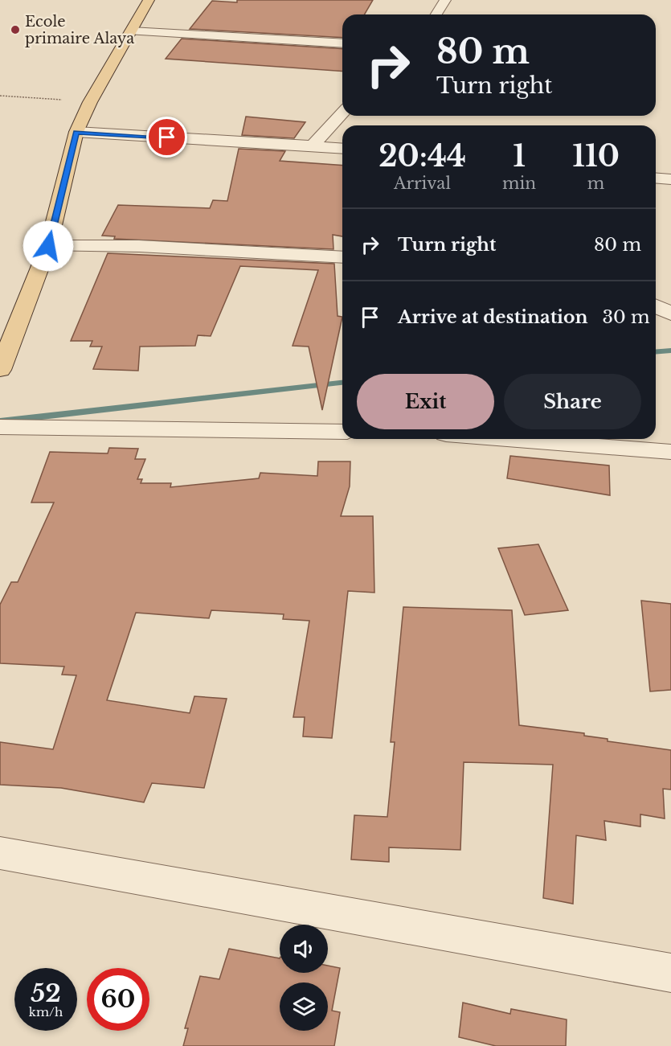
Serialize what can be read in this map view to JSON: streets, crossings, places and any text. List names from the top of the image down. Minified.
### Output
{"places":["Ecole primaire Alaya"],"page":{"turn":["80 m","Turn right"],"eta":["20:44","Arrival","1","min","110","m"],"list":[{"name":"Turn right","value":"80 m"},{"name":"Arrive at destination","value":"30 m"}],"buttons":["Exit","Share"],"speed":"52 km/h","limit":"60"}}
